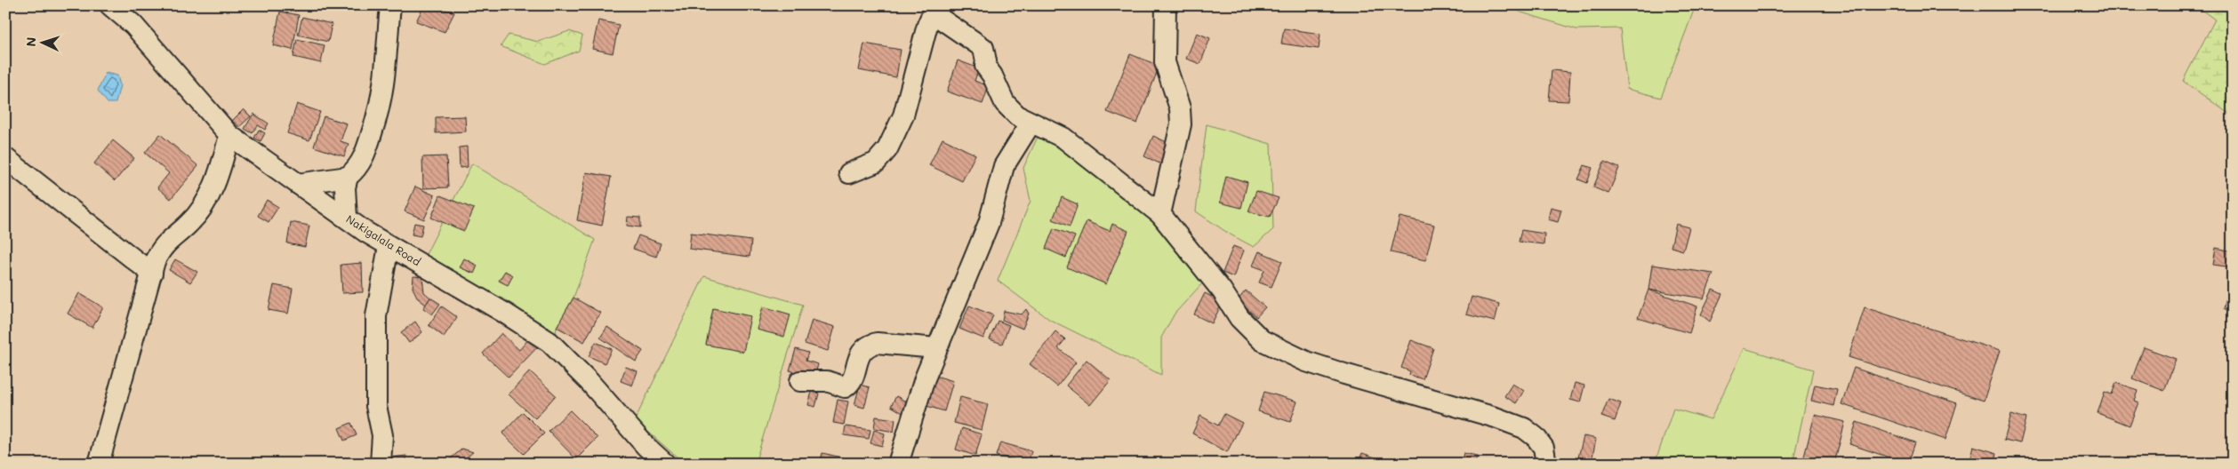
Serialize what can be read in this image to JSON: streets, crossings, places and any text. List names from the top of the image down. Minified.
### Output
{"streets":{"street":["Nakigalala Road"]},"north":"left"}
